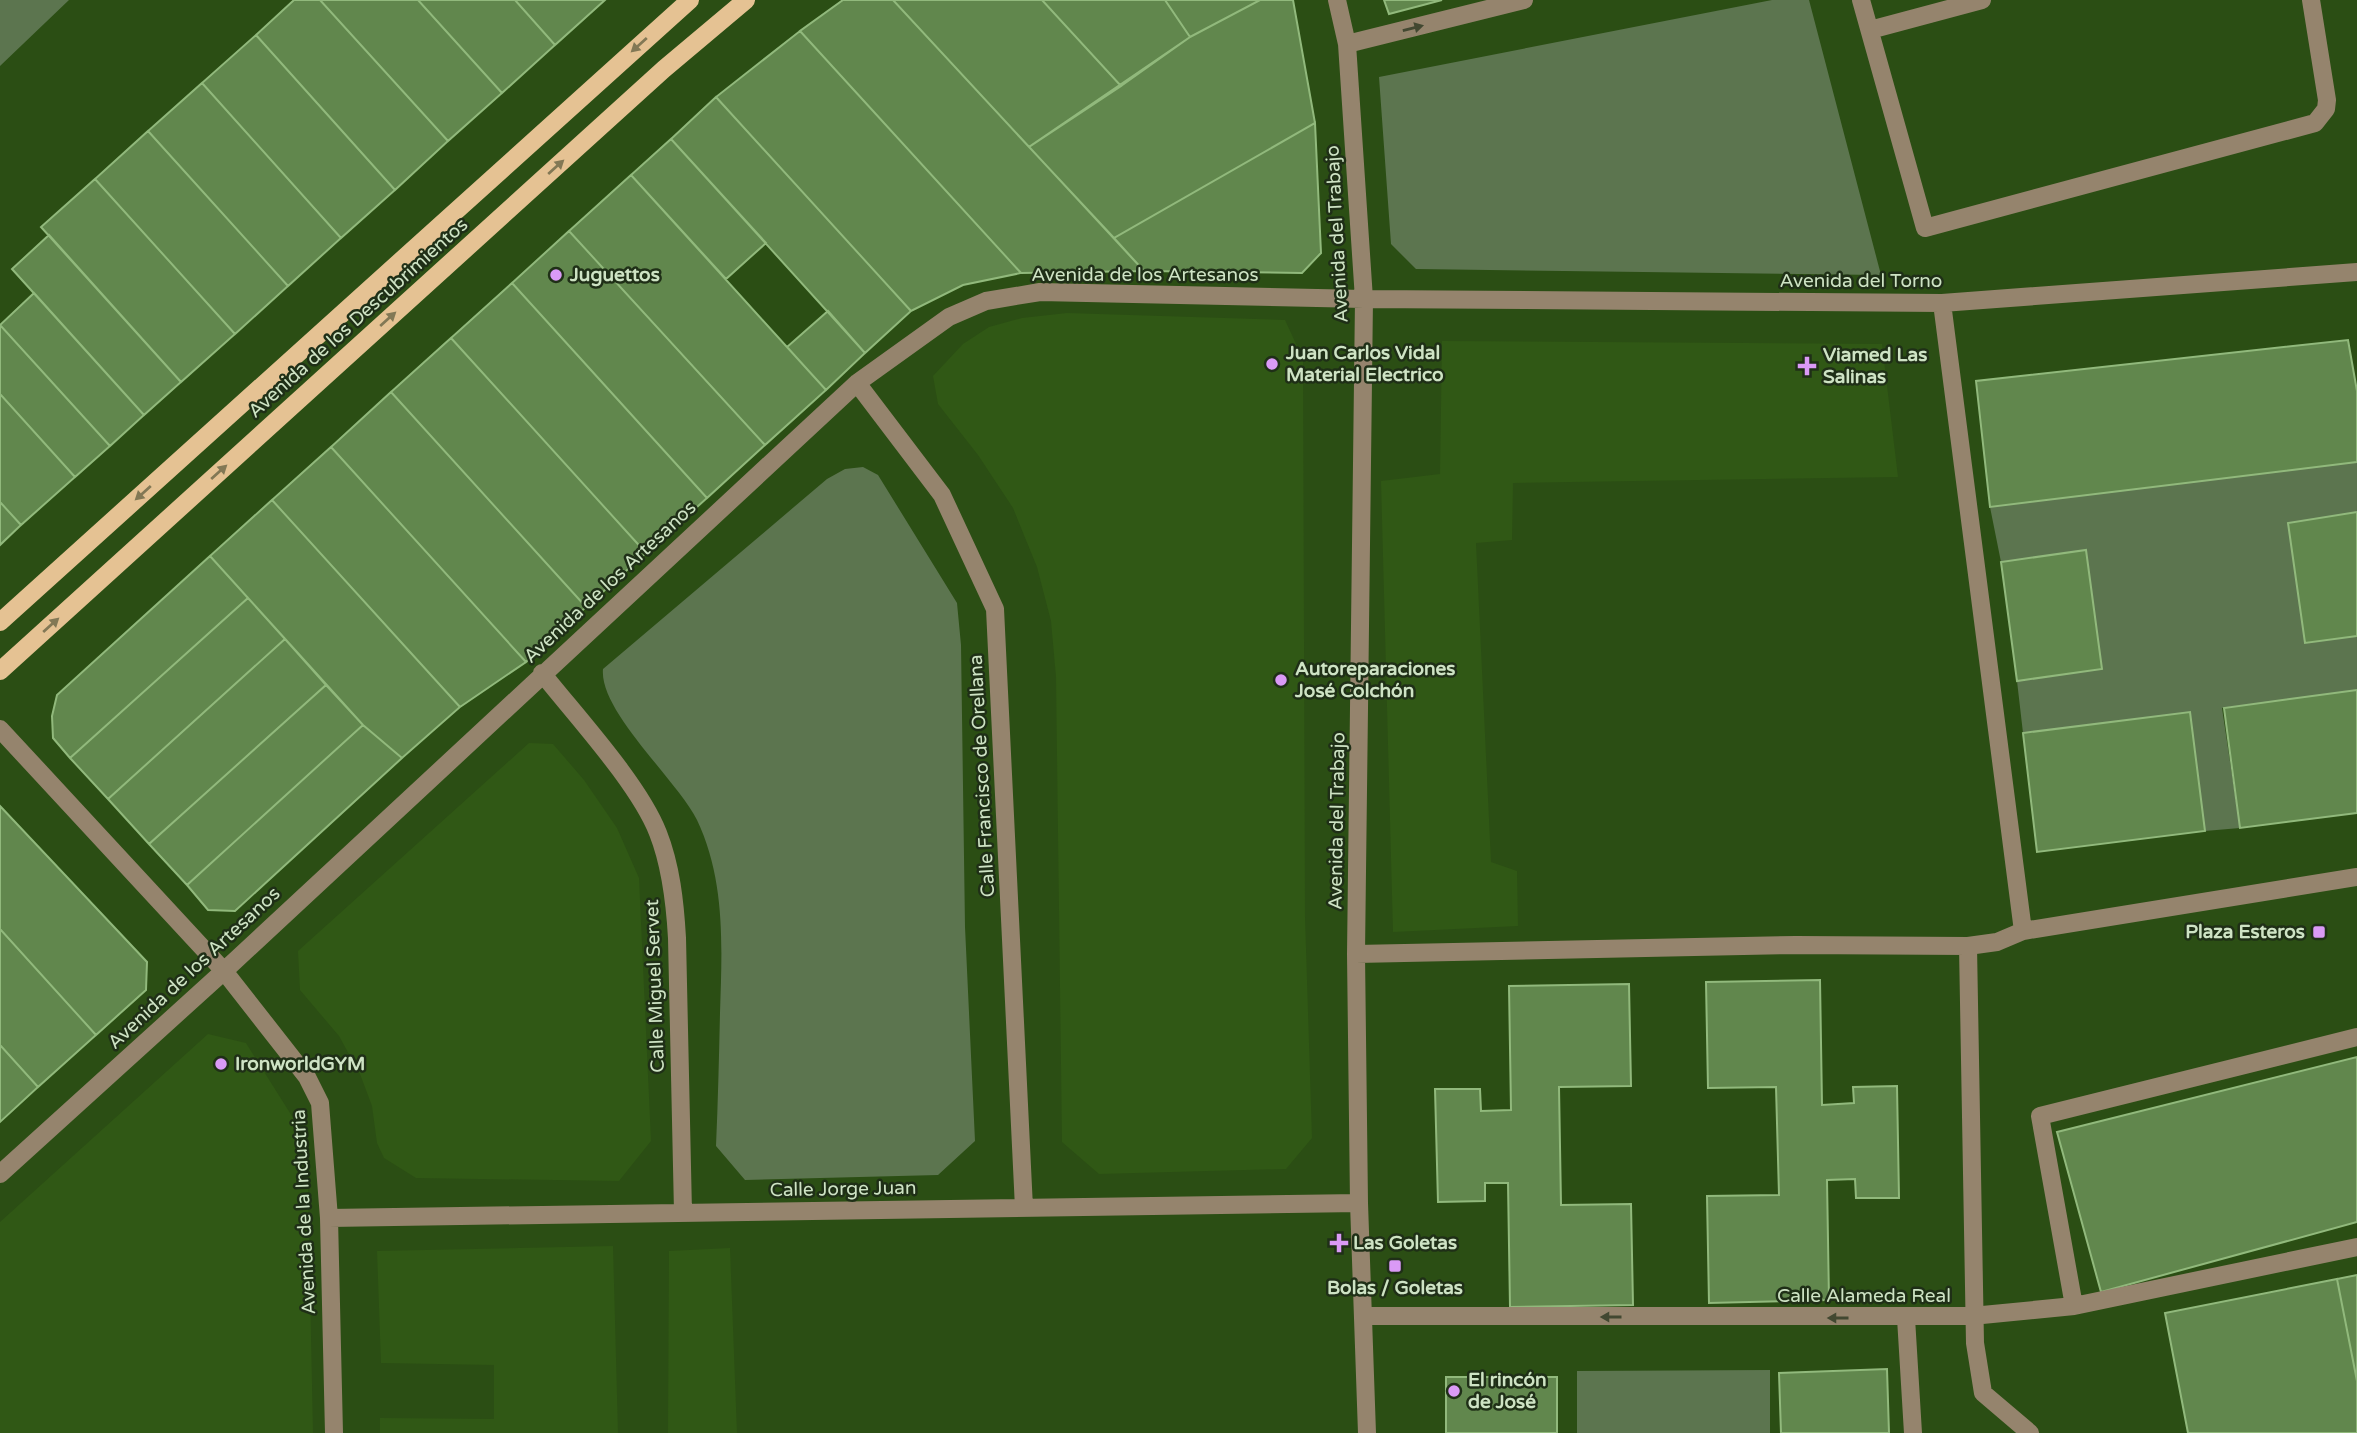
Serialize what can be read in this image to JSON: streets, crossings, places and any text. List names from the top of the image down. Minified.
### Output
{"streets":{"main road":["Avenida de los Descubrimientos"],"street":["Avenida del Trabajo","Avenida de los Artesanos","Avenida del Torno","Calle Francisco de Orellana","Calle Miguel Servet","Calle Jorge Juan","Avenida de la Industria","Calle Alameda Real"]},"crossings":[["Avenida del Trabajo","Avenida de los Artesanos"],["Avenida del Trabajo","Avenida del Torno"],["Avenida del Trabajo","Calle Jorge Juan"],["Avenida del Trabajo","Calle Alameda Real"],["Avenida de los Artesanos","Avenida del Torno"],["Avenida de los Artesanos","Calle Francisco de Orellana"],["Avenida de los Artesanos","Calle Miguel Servet"],["Avenida de los Artesanos","Avenida de la Industria"],["Calle Francisco de Orellana","Calle Jorge Juan"],["Calle Miguel Servet","Calle Jorge Juan"],["Calle Jorge Juan","Avenida de la Industria"]],"one_way":["Calle Alameda Real"],"places":{"other":["Juguettos","Juan Carlos Vidal Material Electrico","Autoreparaciones José Colchón","IronworldGYM","El rincón de José"],"health":["Viamed Las Salinas","Las Goletas"],"transit":["Plaza Esteros","Bolas / Goletas"]}}
